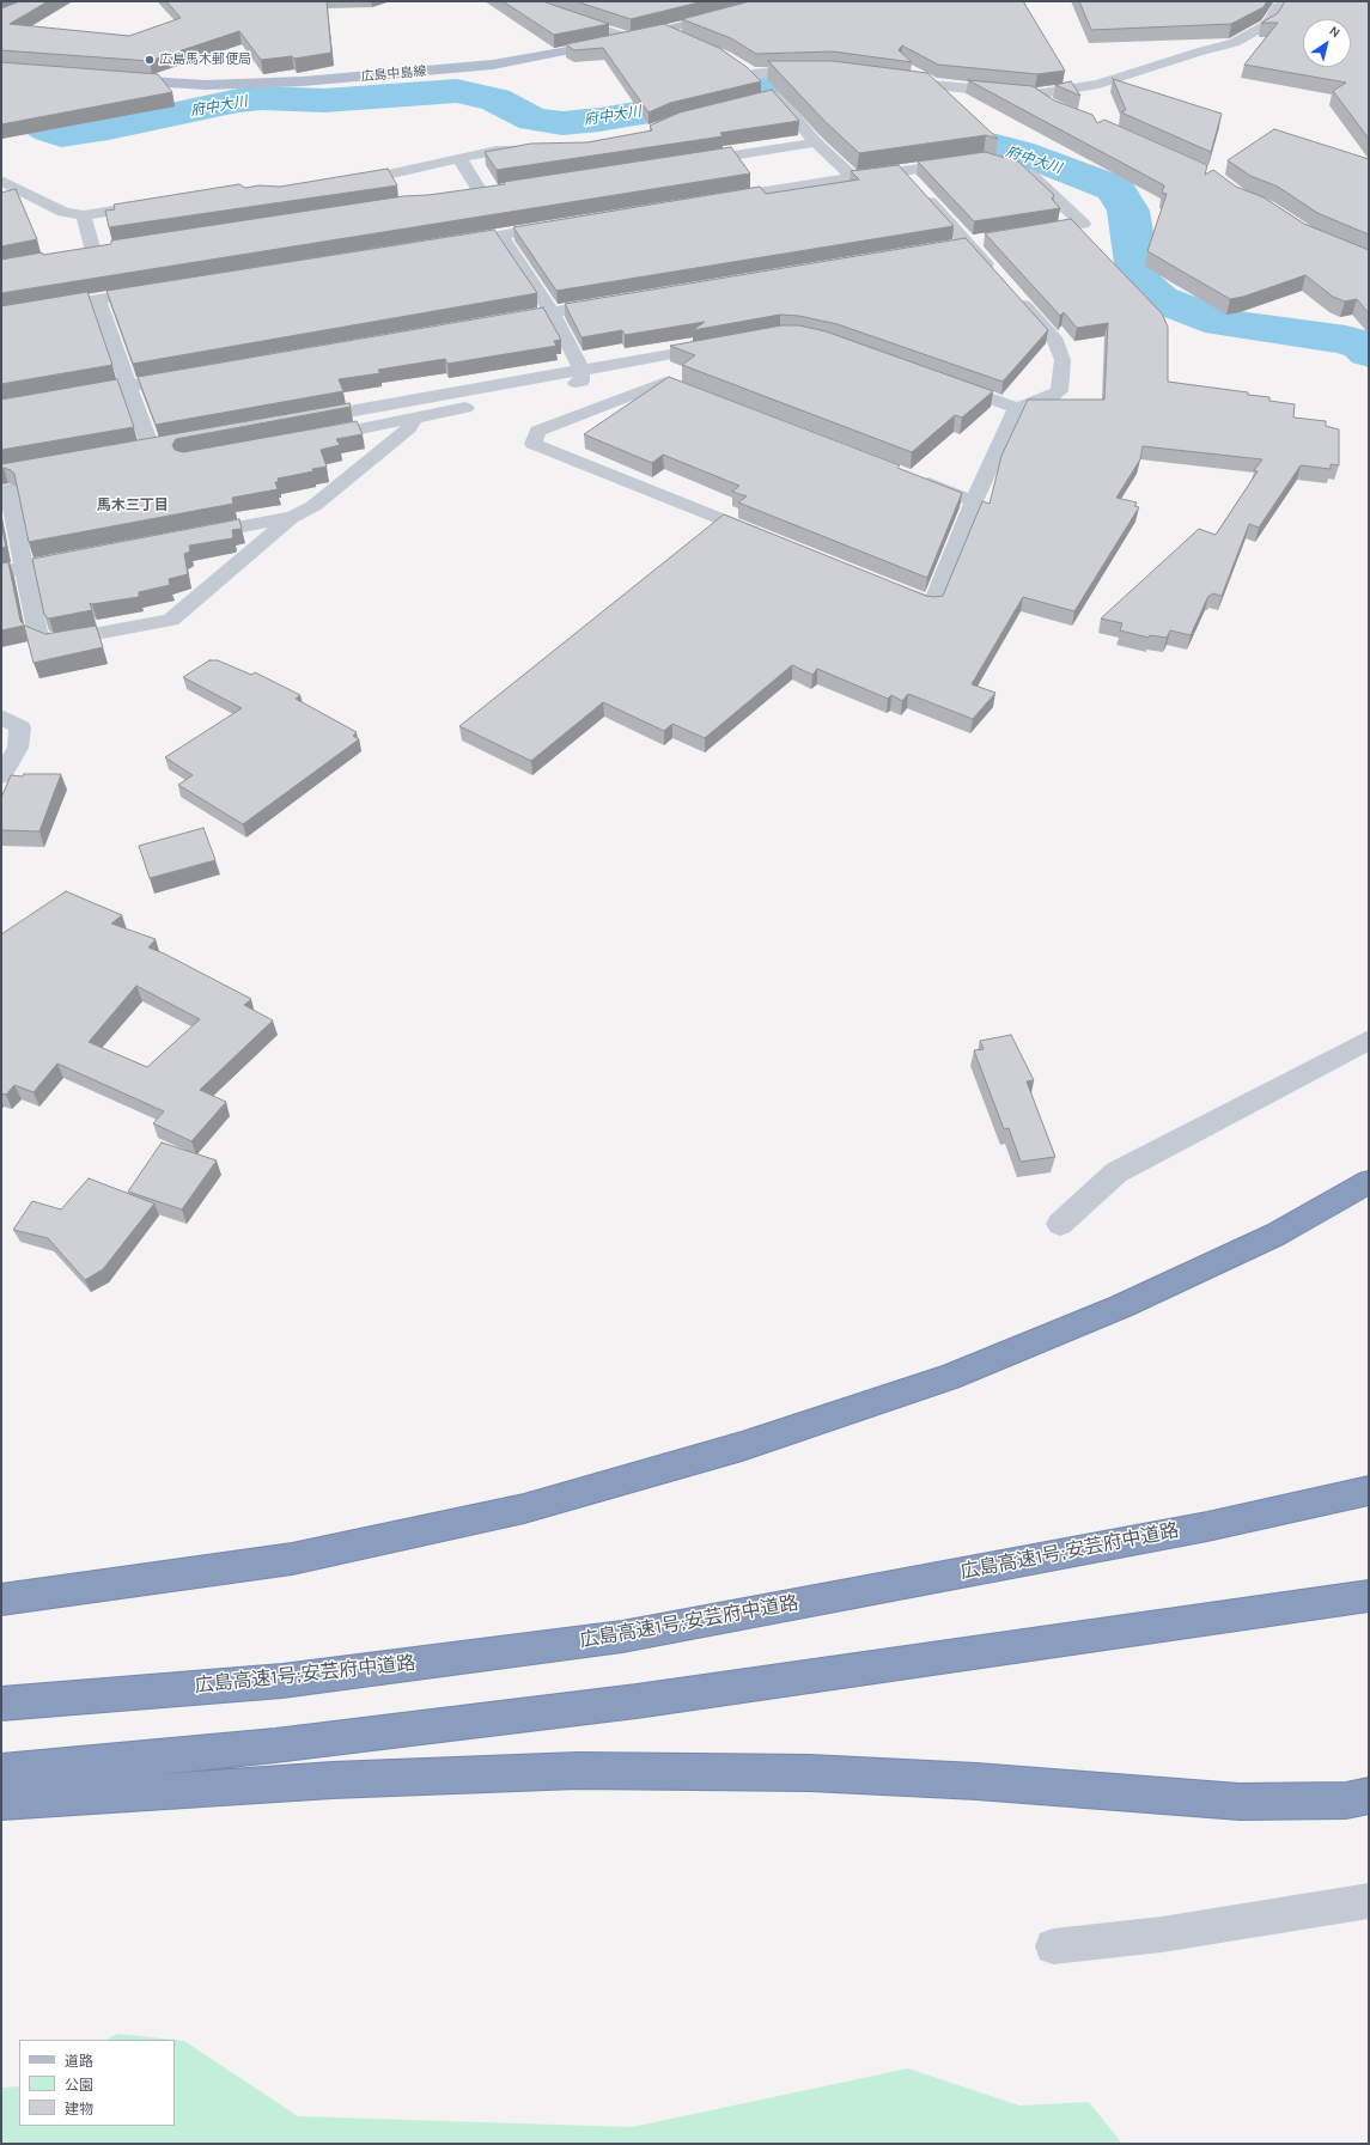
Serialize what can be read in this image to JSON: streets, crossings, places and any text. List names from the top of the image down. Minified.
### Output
{"streets":{"highway":["広島高速1号;安芸府中道路"],"main road":["広島中島線"]},"districts":["馬木三丁目"],"water":["府中大川"],"places":["広島馬木郵便局"],"legend":["道路","公園","建物"],"north":"top right"}
